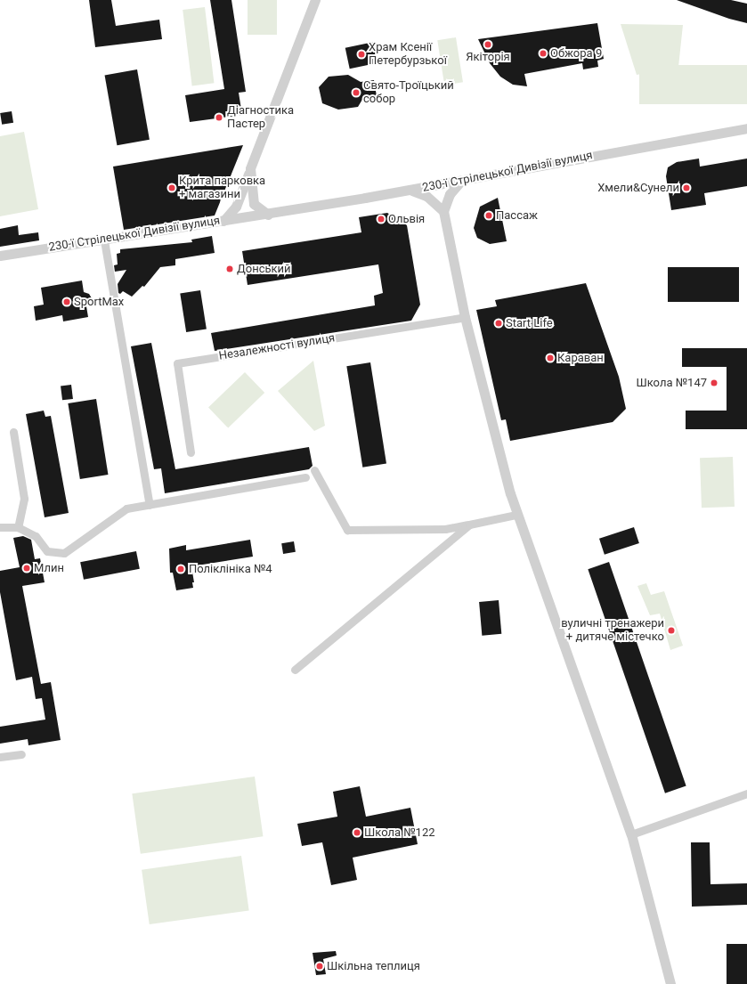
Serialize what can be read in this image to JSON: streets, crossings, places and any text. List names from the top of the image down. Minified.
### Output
{"streets":{"street":["230-ї Стрілецької Дивізії вулиця","Незалежності вулиця"]},"places":["Якіторія","Обжора 9","Храм Ксенії Петербурзької","Свято-Троїцький собор","Діагностика Пастер","Крита парковка + магазини","Хмели&Сунели","Пассаж","Ольвія","Донський","SportMax","Start Life","Караван","Школа №147","Млин","Поліклініка №4","вуличні тренажери + дитяче містечко","Школа №122","Шкільна теплиця"]}
